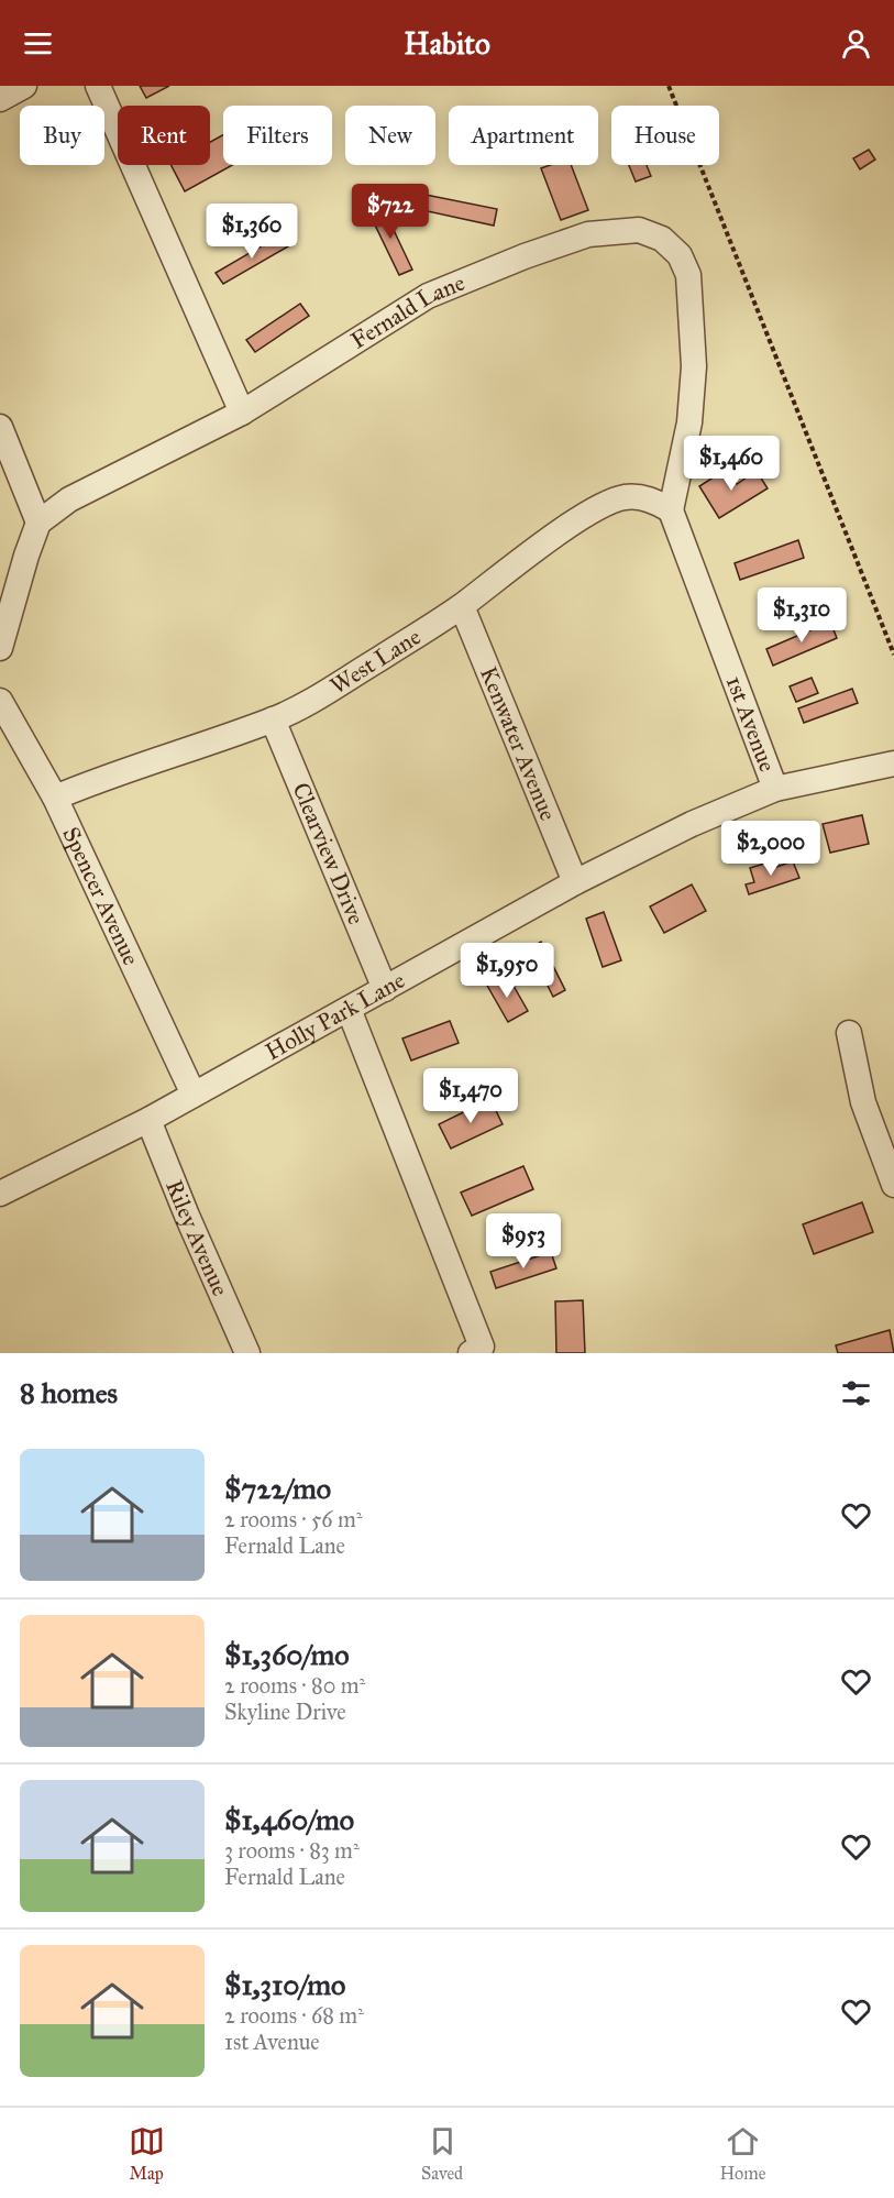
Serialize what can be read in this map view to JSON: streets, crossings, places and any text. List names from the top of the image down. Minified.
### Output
{"streets":{"street":["Fernald Lane","West Lane","1st Avenue","Kenwater Avenue","Clearview Drive","Spencer Avenue","Holly Park Lane","Riley Avenue"]},"crossings":[["Fernald Lane","West Lane"],["Fernald Lane","1st Avenue"],["West Lane","1st Avenue"],["West Lane","Kenwater Avenue"],["West Lane","Clearview Drive"],["West Lane","Spencer Avenue"],["1st Avenue","Holly Park Lane"],["Kenwater Avenue","Holly Park Lane"],["Clearview Drive","Holly Park Lane"],["Spencer Avenue","Holly Park Lane"],["Holly Park Lane","Riley Avenue"]],"page":{"header":"Habito","chip":["Buy","Rent","Filters","New","Apartment","House"],"price":["$722","$1,360","$1,460","$1,310","$2,000","$1,950","$1,470","$953"],"heading":"8 homes","list":[{"name":"$722/mo","note":"2 rooms · 56 m² · Fernald Lane"},{"name":"$1,360/mo","note":"2 rooms · 80 m² · Skyline Drive"},{"name":"$1,460/mo","note":"3 rooms · 83 m² · Fernald Lane"},{"name":"$1,310/mo","note":"2 rooms · 68 m² · 1st Avenue"}],"tabs":["Map","Saved","Home"]}}
